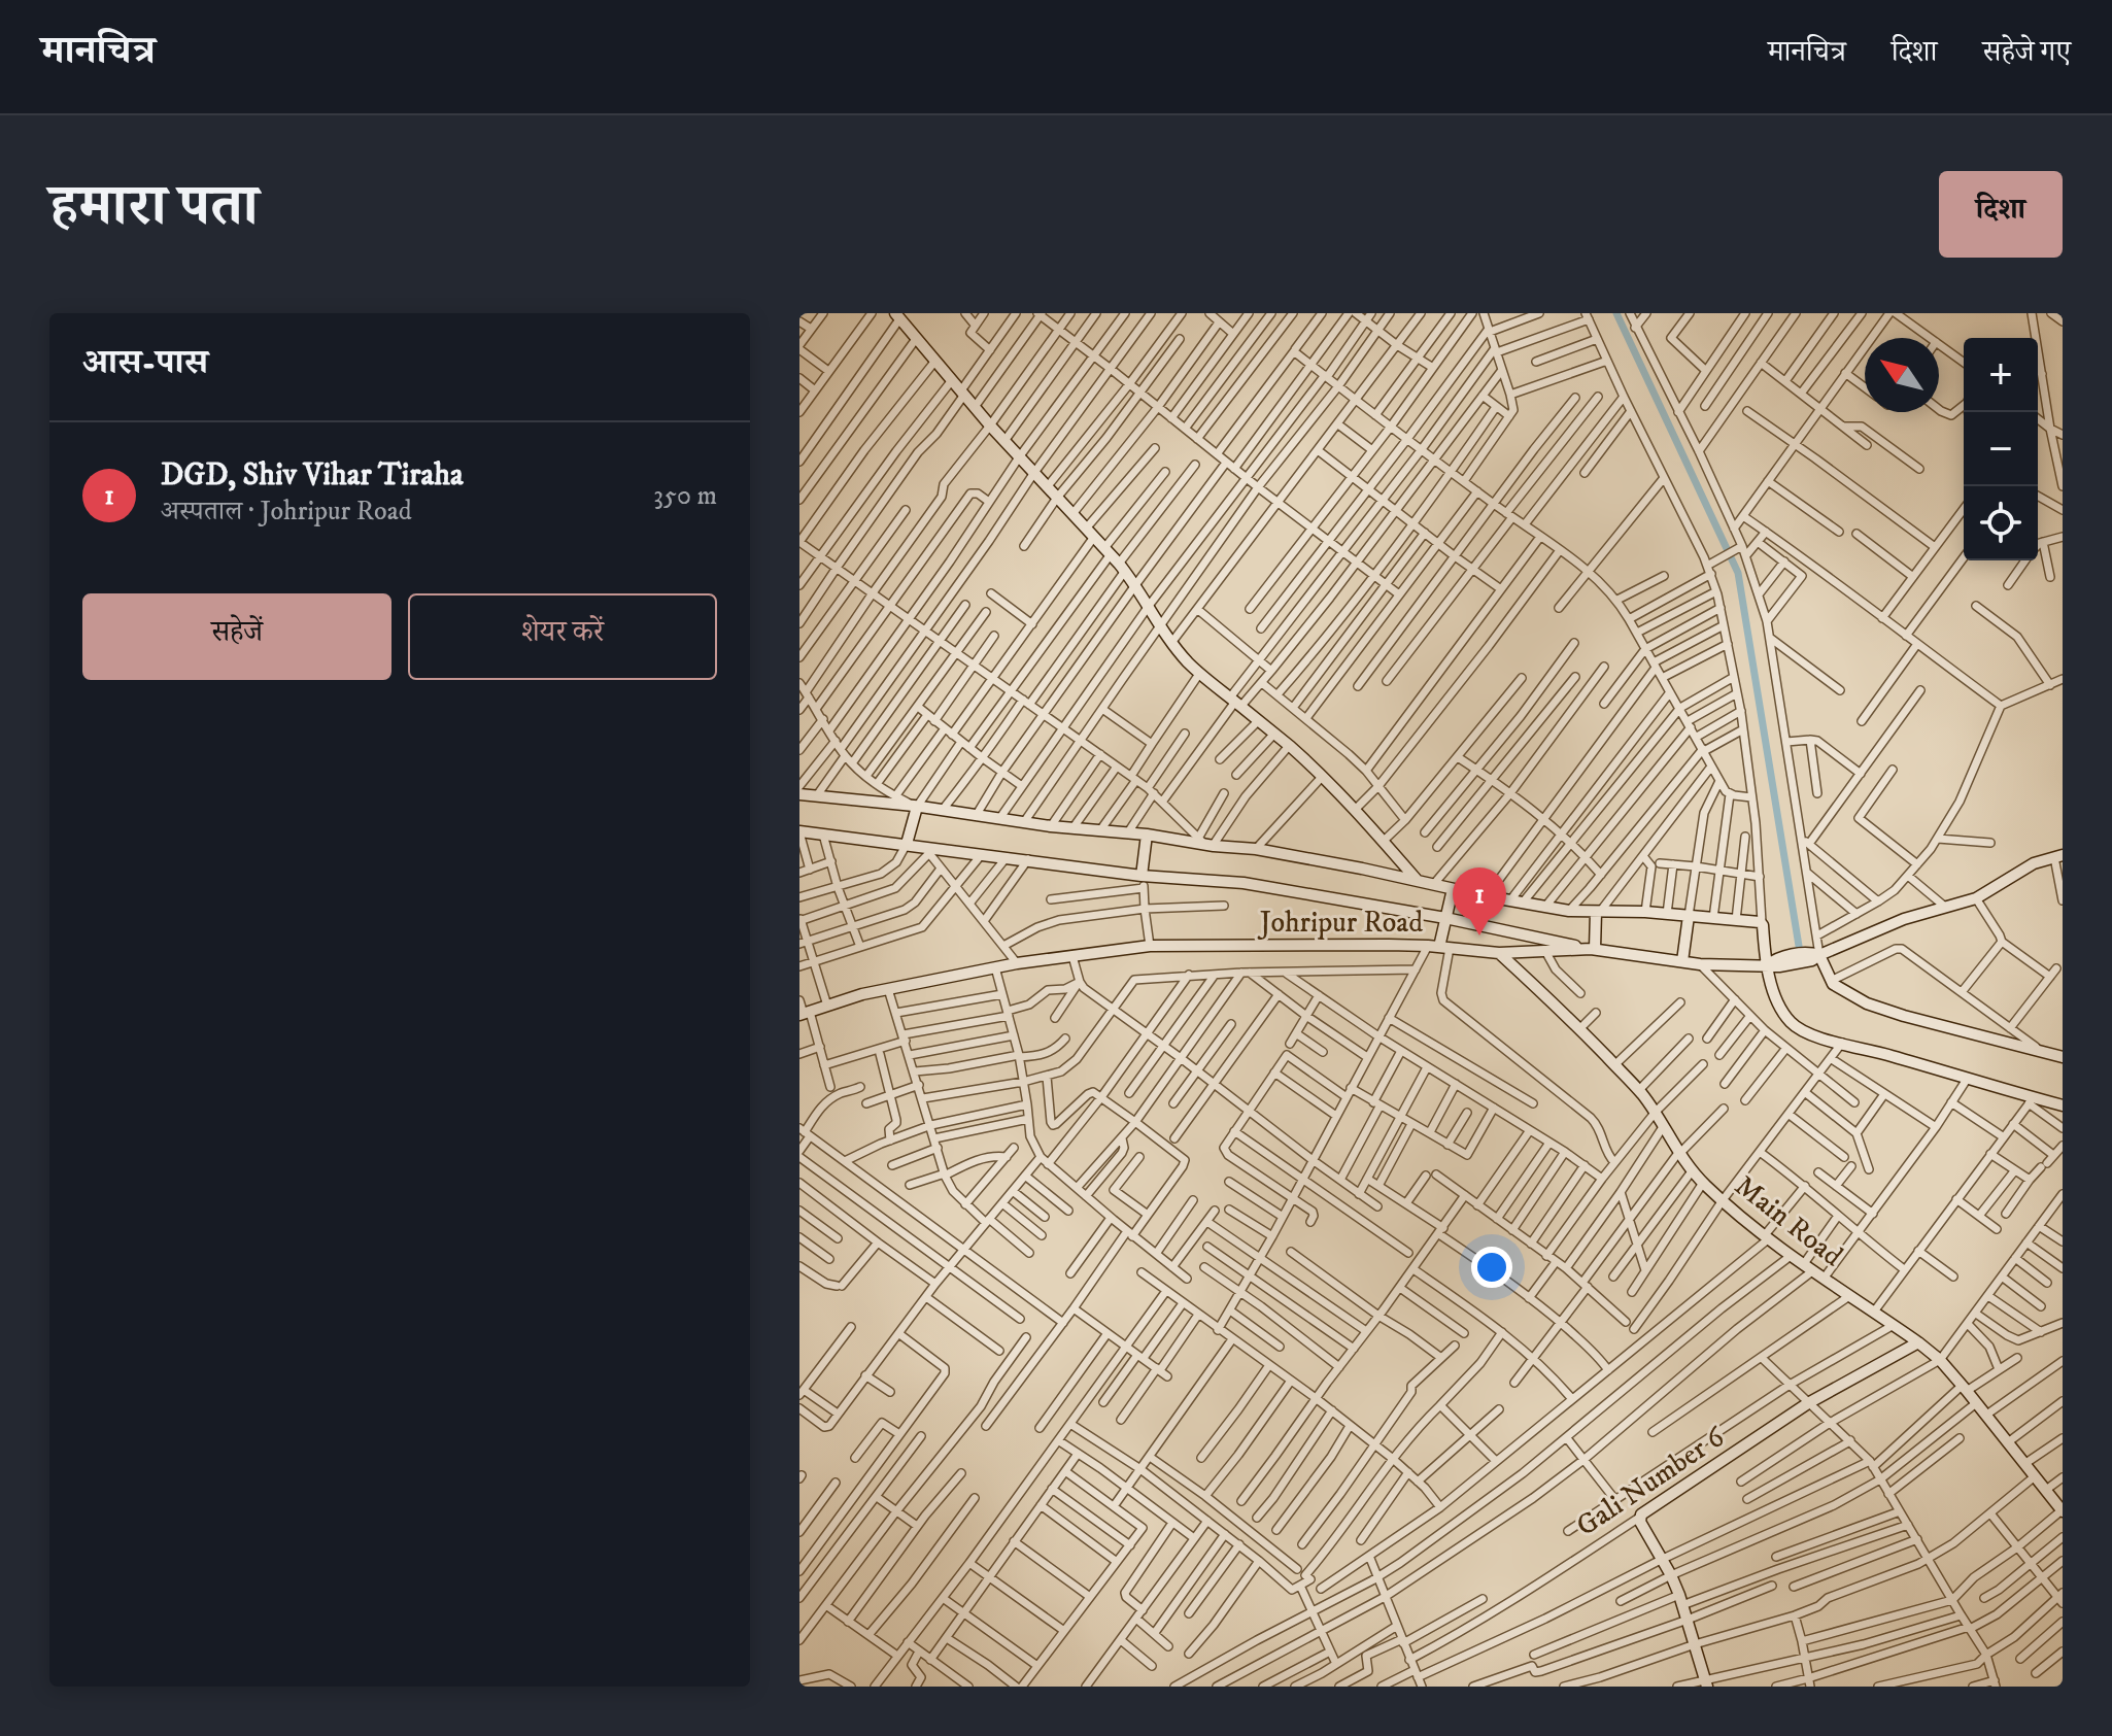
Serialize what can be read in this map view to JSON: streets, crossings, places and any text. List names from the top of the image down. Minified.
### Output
{"streets":{"street":["Johripur Road","Main Road","Gali Number 6"]},"crossings":[["Johripur Road","Main Road"],["Main Road","Gali Number 6"]],"north":"top left","page":{"header":"मानचित्र","nav":["मानचित्र","दिशा","सहेजे गए"],"title":"हमारा पता","buttons":["दिशा",["सहेजें","शेयर करें"]],"heading":"आस-पास","map_buttons":["+","−"],"list":[{"mark":"1","name":"DGD, Shiv Vihar Tiraha","note":"अस्पताल · Johripur Road","value":"350 m"}],"pins":"1"}}
